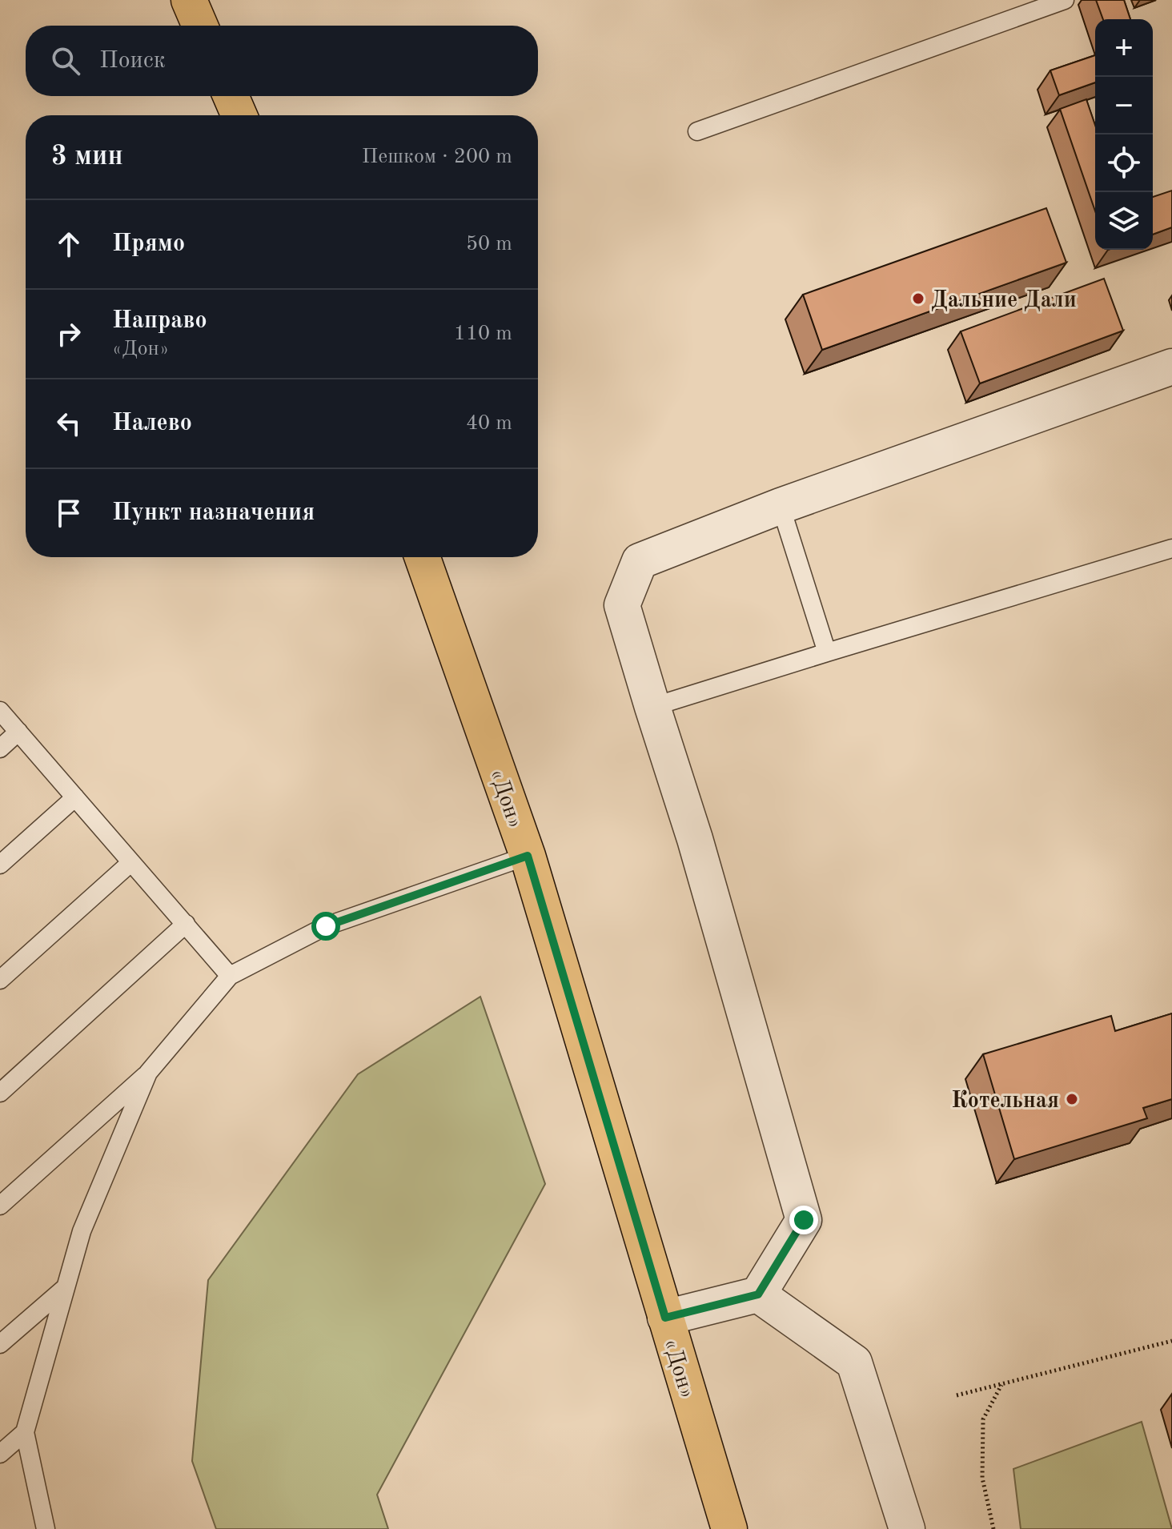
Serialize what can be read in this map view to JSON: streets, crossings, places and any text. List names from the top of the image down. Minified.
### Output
{"streets":{"main road":["«Дон»"]},"places":["Дальние Дали","Котельная"],"page":{"map_buttons":["+","−"],"search":"Поиск","heading":["3 мин","Пешком · 200 m"],"list":[["Прямо","50 m"],["Направо","«Дон»","110 m"],["Налево","40 m"],"Пункт назначения"]}}
